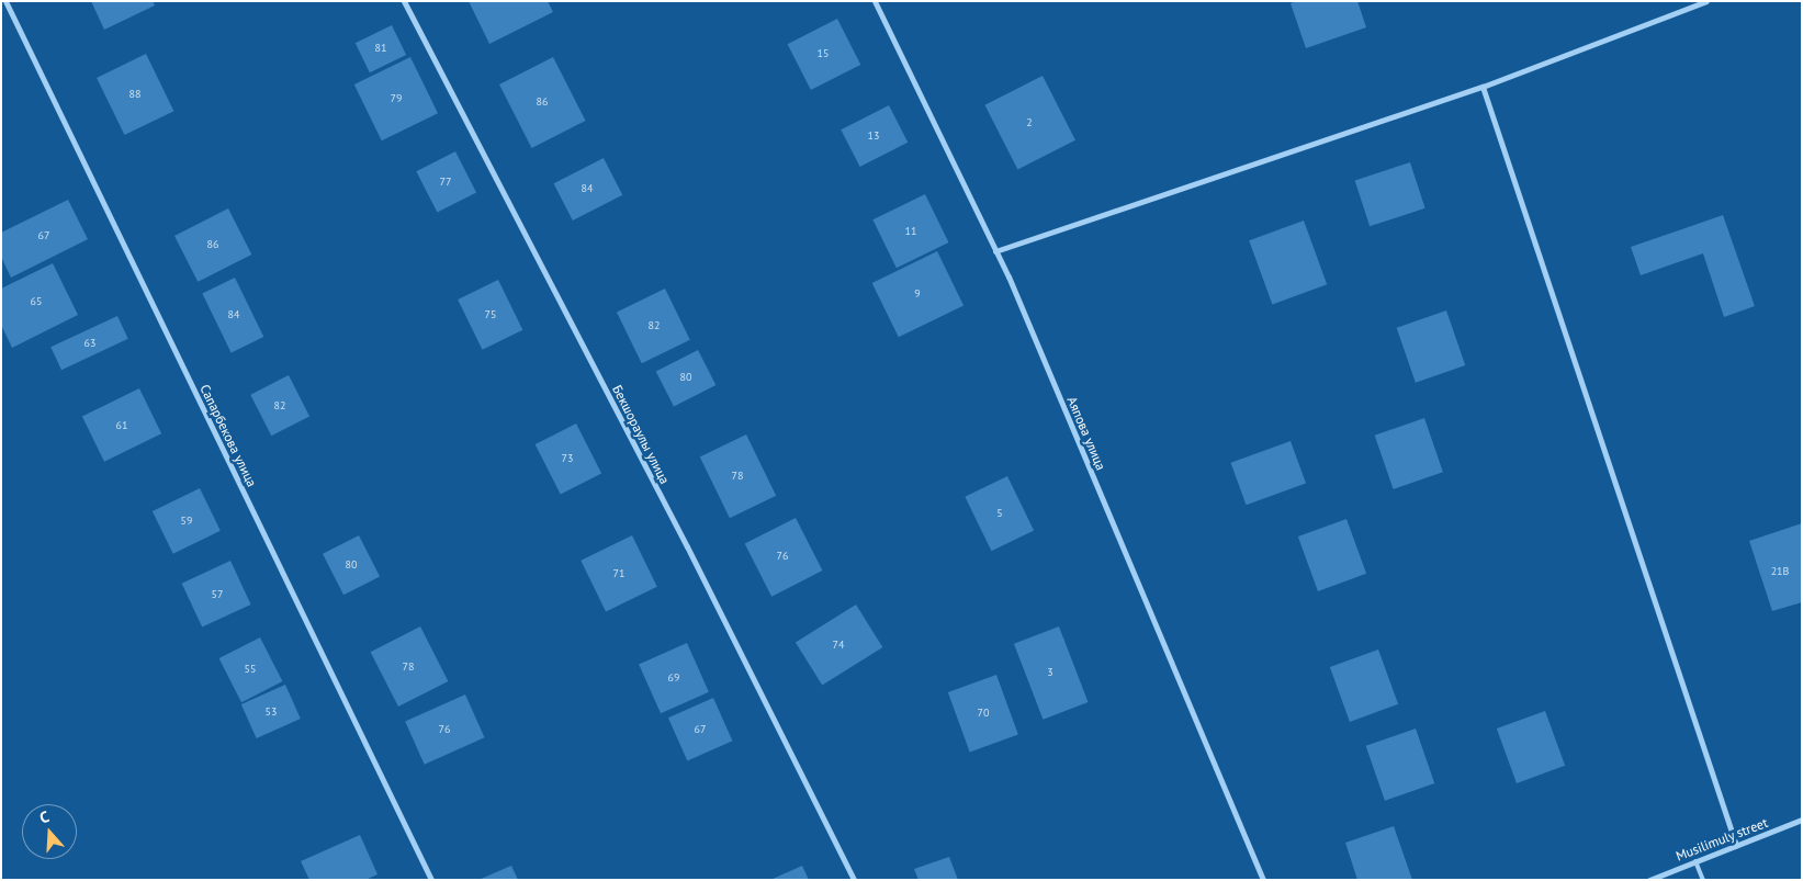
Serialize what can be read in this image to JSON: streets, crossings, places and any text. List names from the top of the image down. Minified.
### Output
{"streets":{"street":["Аяпова улица","Бекшораулы улица","Сапарбекова улица","Musilimuly street"]},"house_numbers":["81","15","88","79","86","2","13","77","84","11","67","86","9","65","84","75","82","63","80","82","61","73","78","5","59","76","80","21В","71","57","74","78","55","3","69","53","70","76","67"],"north":"top"}
